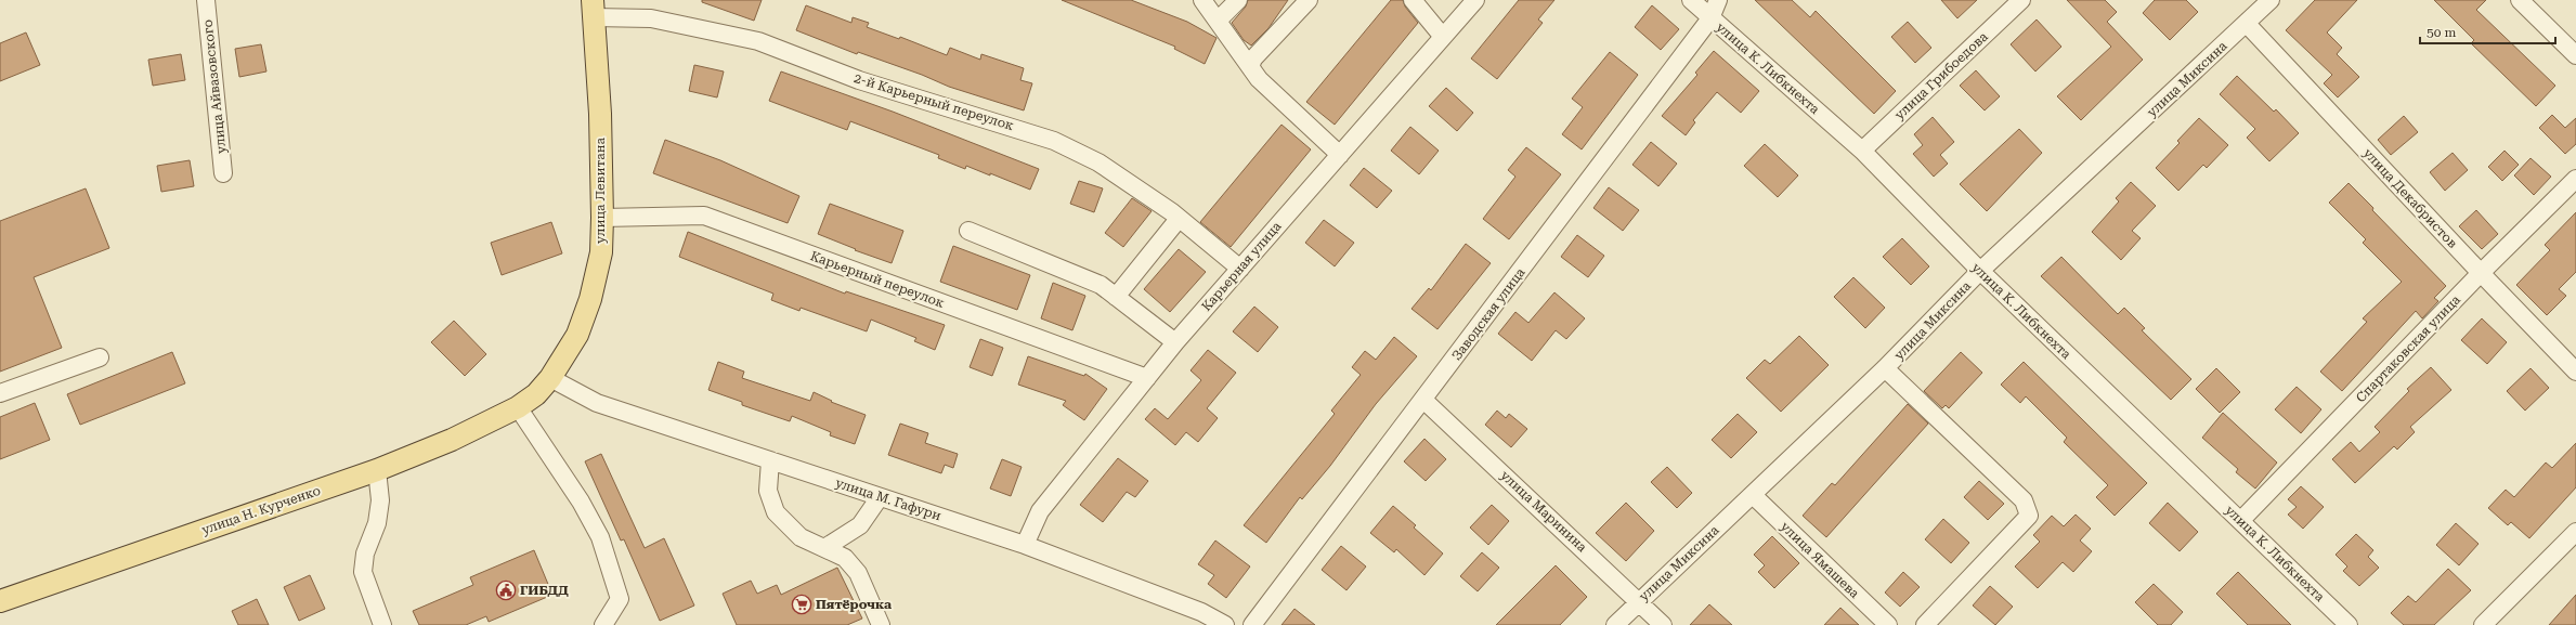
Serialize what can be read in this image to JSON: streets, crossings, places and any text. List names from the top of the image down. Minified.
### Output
{"streets":{"main road":["улица Левитана","улица Н. Курченко"],"street":["улица К. Либкнехта","улица Грибоедова","улица Миксина","улица Айвазовского","2-й Карьерный переулок","улица Декабристов","Карьерная улица","Карьерный переулок","Заводская улица","Спартаковская улица","улица М. Гафури","улица Маринина","улица Ямашева"]},"crossings":[["улица К. Либкнехта","улица Грибоедова"],["улица К. Либкнехта","улица Миксина"],["улица К. Либкнехта","Заводская улица"],["улица К. Либкнехта","Спартаковская улица"],["улица Миксина","улица Декабристов"],["улица Миксина","улица Маринина"],["улица Миксина","улица Ямашева"],["2-й Карьерный переулок","улица Левитана"],["2-й Карьерный переулок","Карьерная улица"],["улица Левитана","Карьерный переулок"],["улица Левитана","улица М. Гафури"],["улица Левитана","улица Н. Курченко"],["улица Декабристов","Спартаковская улица"],["Карьерная улица","Карьерный переулок"],["Карьерная улица","улица М. Гафури"],["Заводская улица","улица Маринина"]],"places":{"public building":["ГИБДД"],"supermarket":["Пятёрочка"]},"scale_bar":"50 m"}
